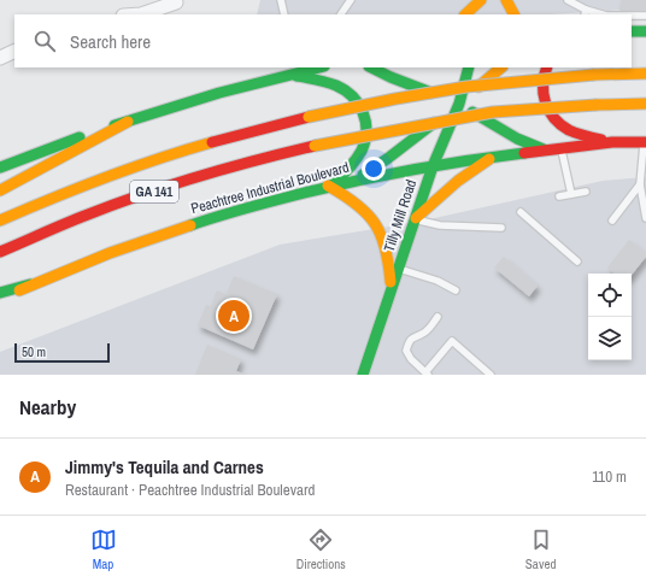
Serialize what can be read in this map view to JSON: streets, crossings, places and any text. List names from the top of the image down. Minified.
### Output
{"streets":{"main road":["Peachtree Industrial Boulevard","GA 141","Tilly Mill Road"]},"crossings":[["Peachtree Industrial Boulevard","Tilly Mill Road"]],"scale_bar":"50 m","page":{"search":"Search here","pins":"A","scale":"50 m","heading":"Nearby","list":[{"mark":"A","name":"Jimmy's Tequila and Carnes","note":"Restaurant · Peachtree Industrial Boulevard","value":"110 m"}],"nav":["Map","Directions","Saved"]}}
